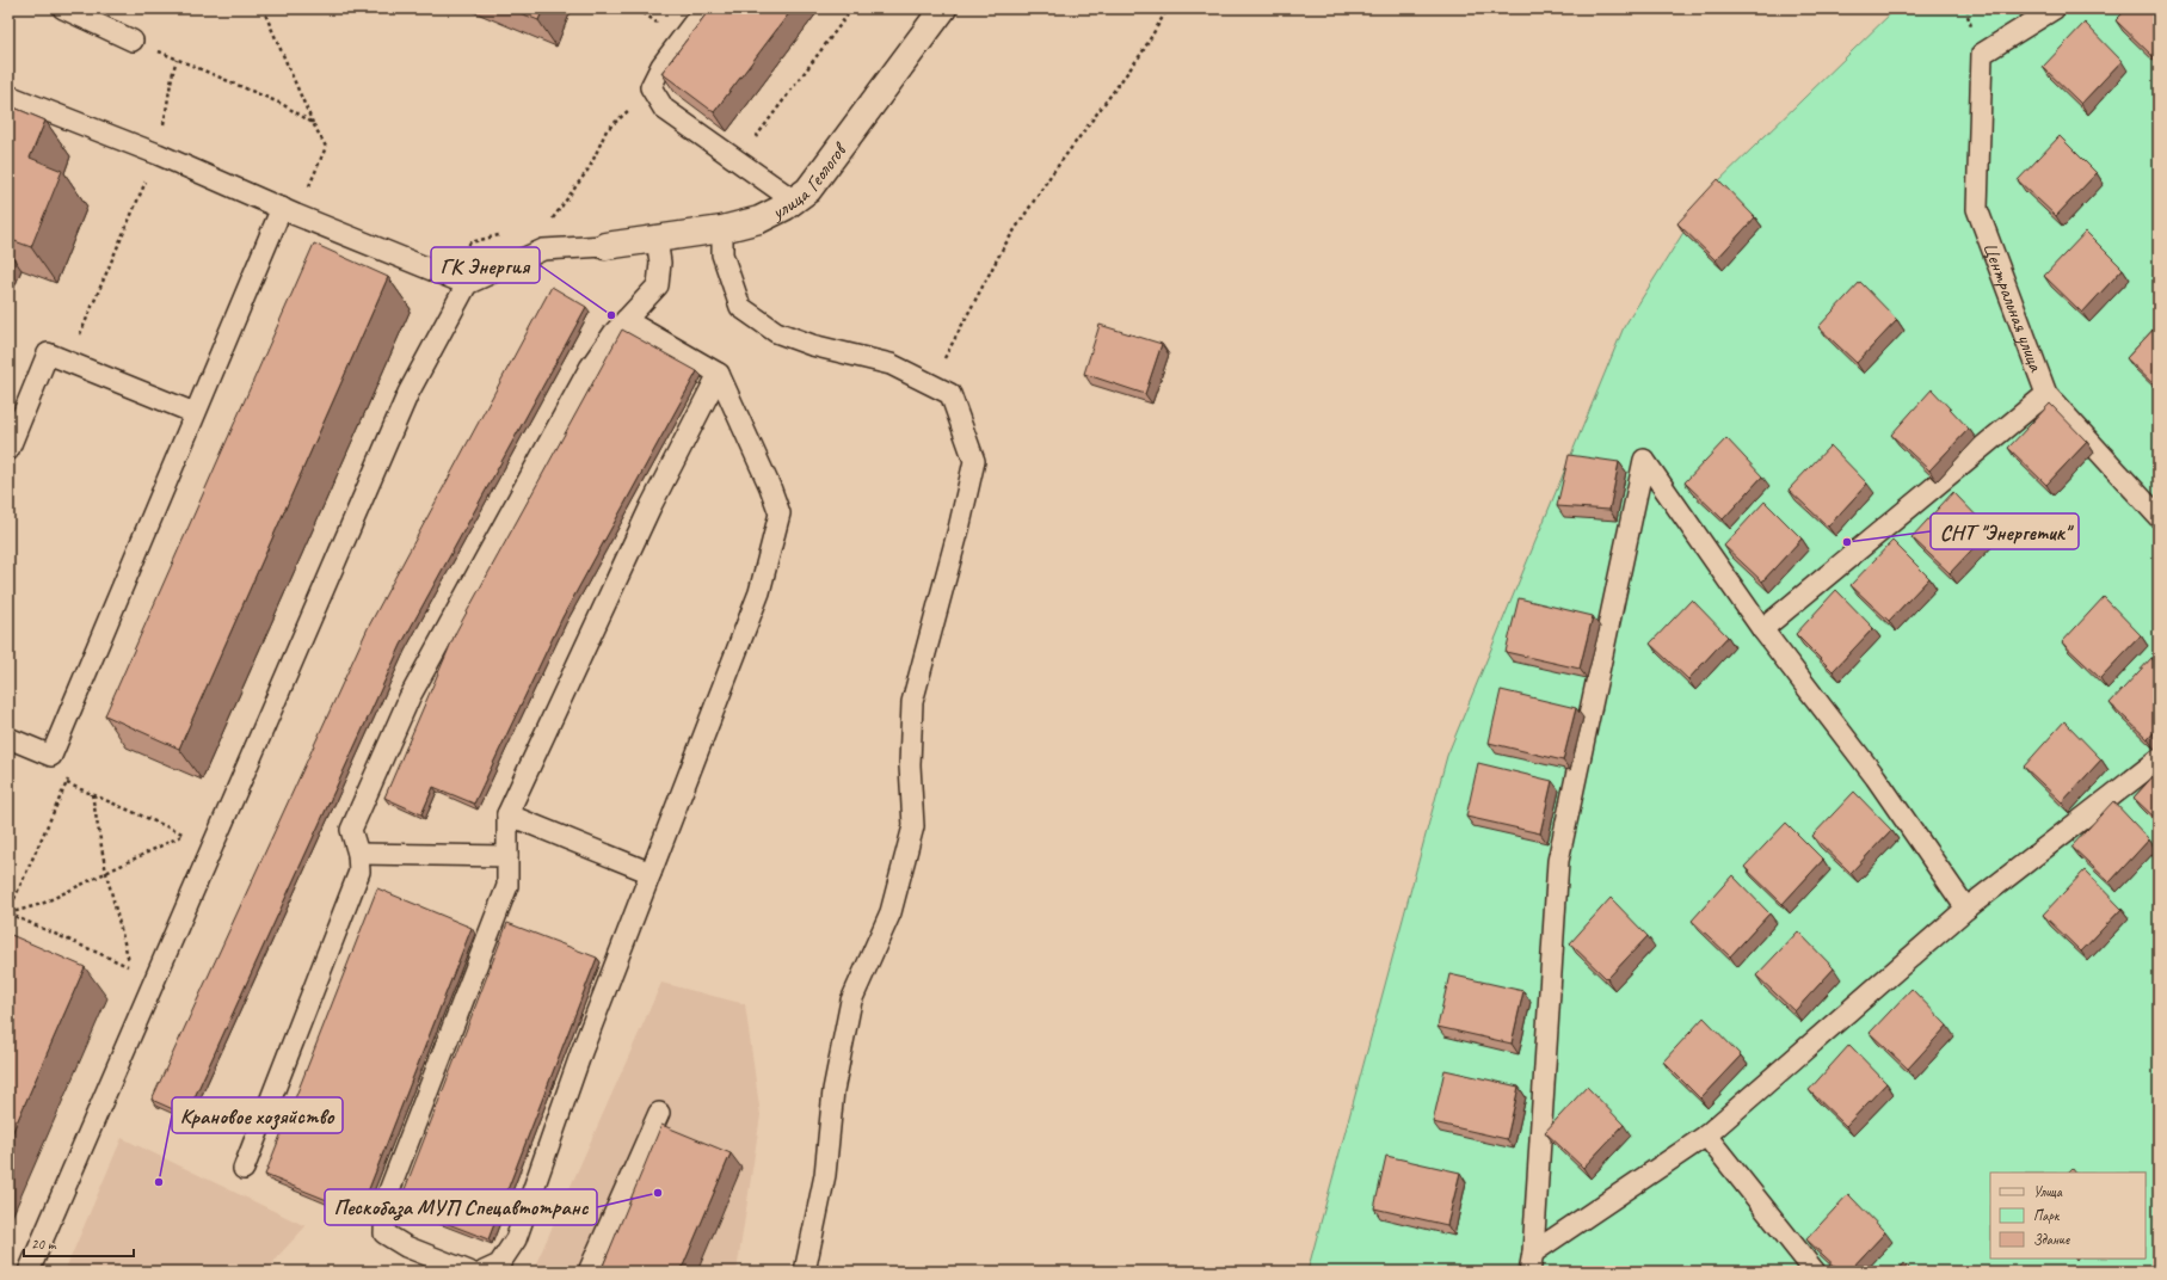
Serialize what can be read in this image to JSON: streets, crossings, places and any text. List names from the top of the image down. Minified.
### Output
{"streets":{"street":["улица Геологов"],"lane":["Центральная улица"]},"places":["ГК Энергия","СНТ \"Энергетик\"","Крановое хозяйство","Пескобаза МУП Спецавтотранс"],"legend":["Улица","Парк","Здание"],"scale_bar":"20 m"}
